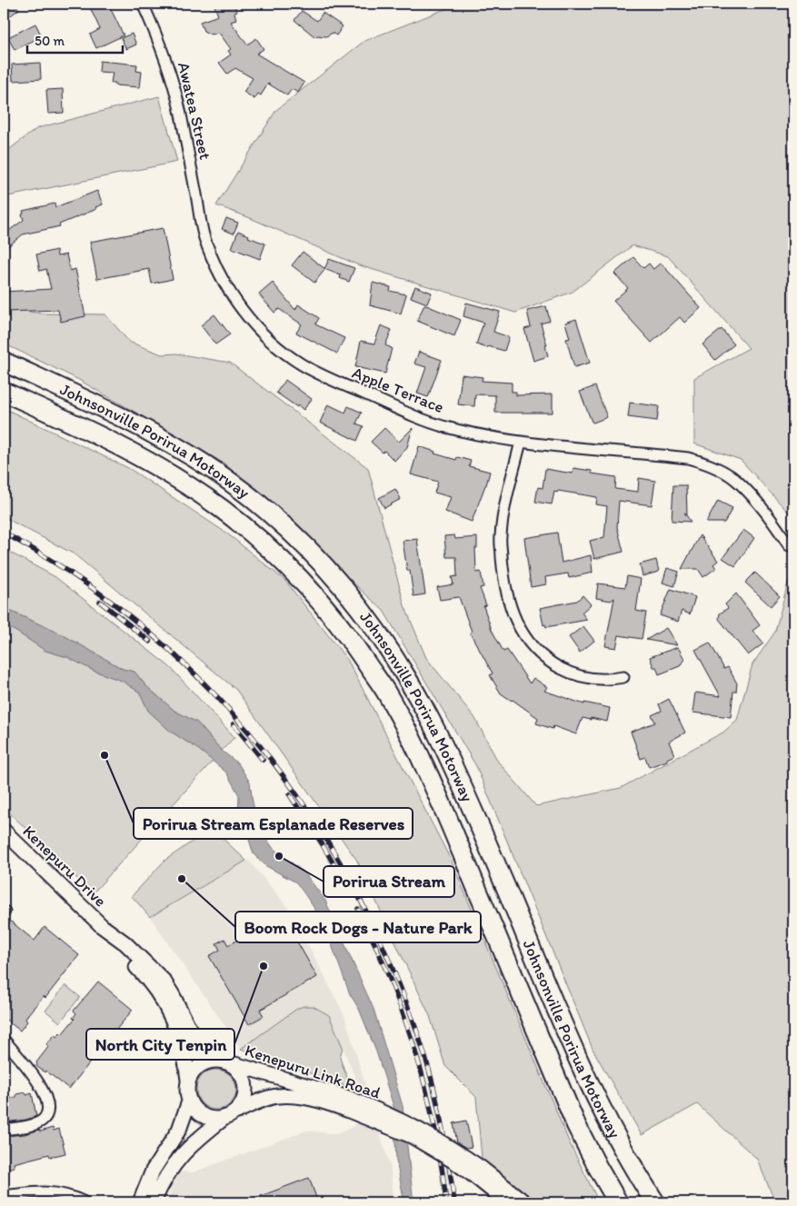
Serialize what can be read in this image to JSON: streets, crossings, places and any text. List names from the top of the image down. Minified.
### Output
{"streets":{"highway":["Johnsonville Porirua Motorway"],"main road":["Kenepuru Drive","Kenepuru Link Road"],"street":["Awatea Street","Apple Terrace"]},"crossings":[["Awatea Street","Apple Terrace"],["Kenepuru Drive","Kenepuru Link Road"]],"places":["Porirua Stream Esplanade Reserves","Porirua Stream","Boom Rock Dogs - Nature Park","North City Tenpin"],"scale_bar":"50 m"}
